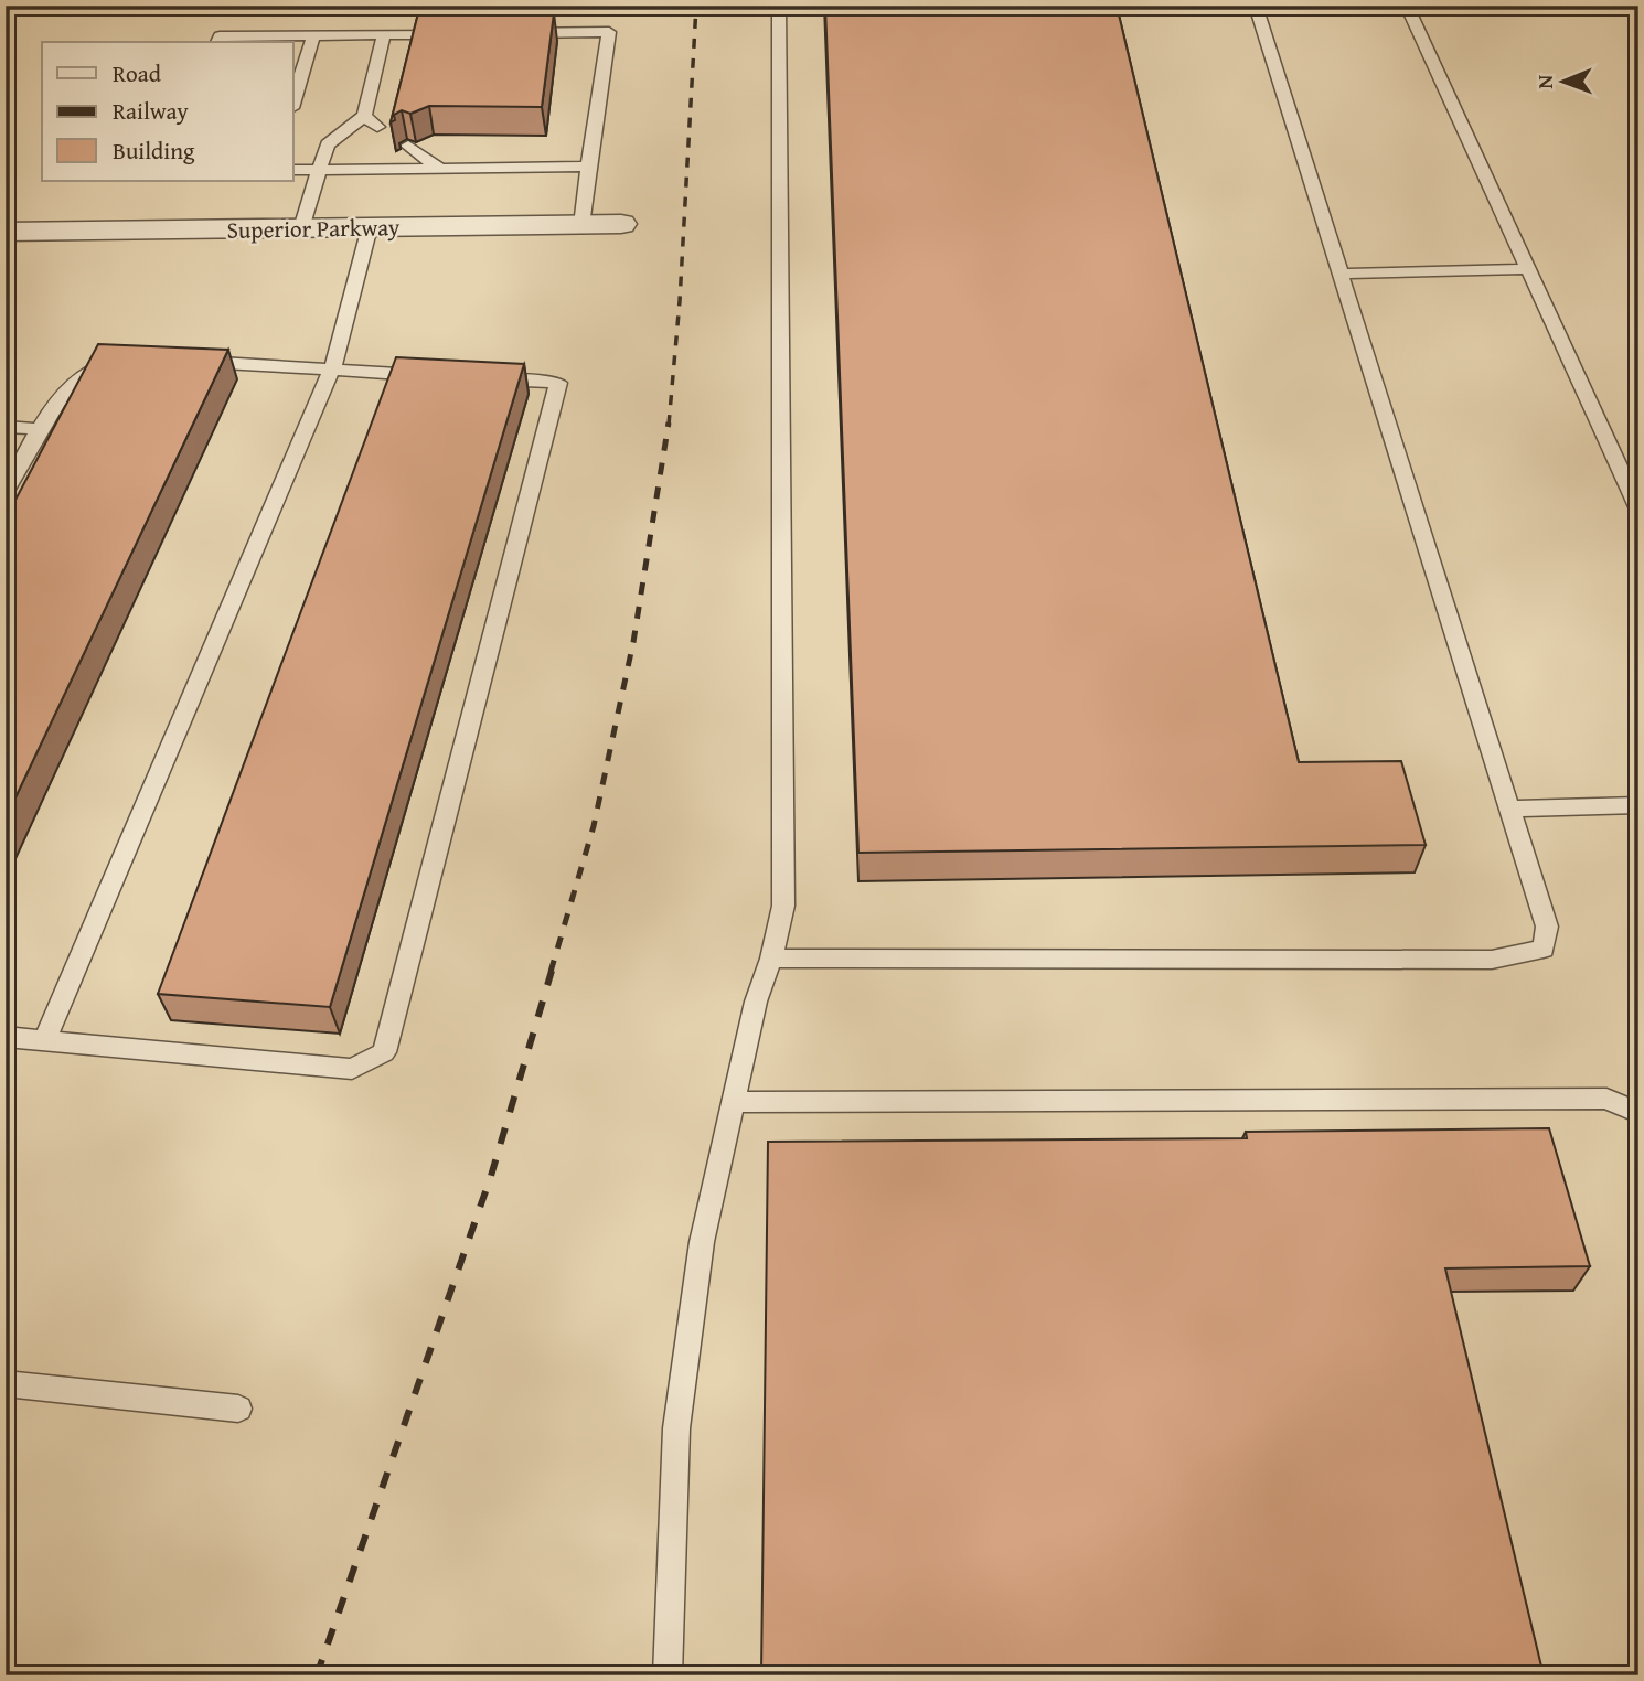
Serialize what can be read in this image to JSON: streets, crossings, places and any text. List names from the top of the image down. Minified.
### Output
{"streets":{"street":["Superior Parkway"]},"legend":["Road","Railway","Building"],"north":"left"}
